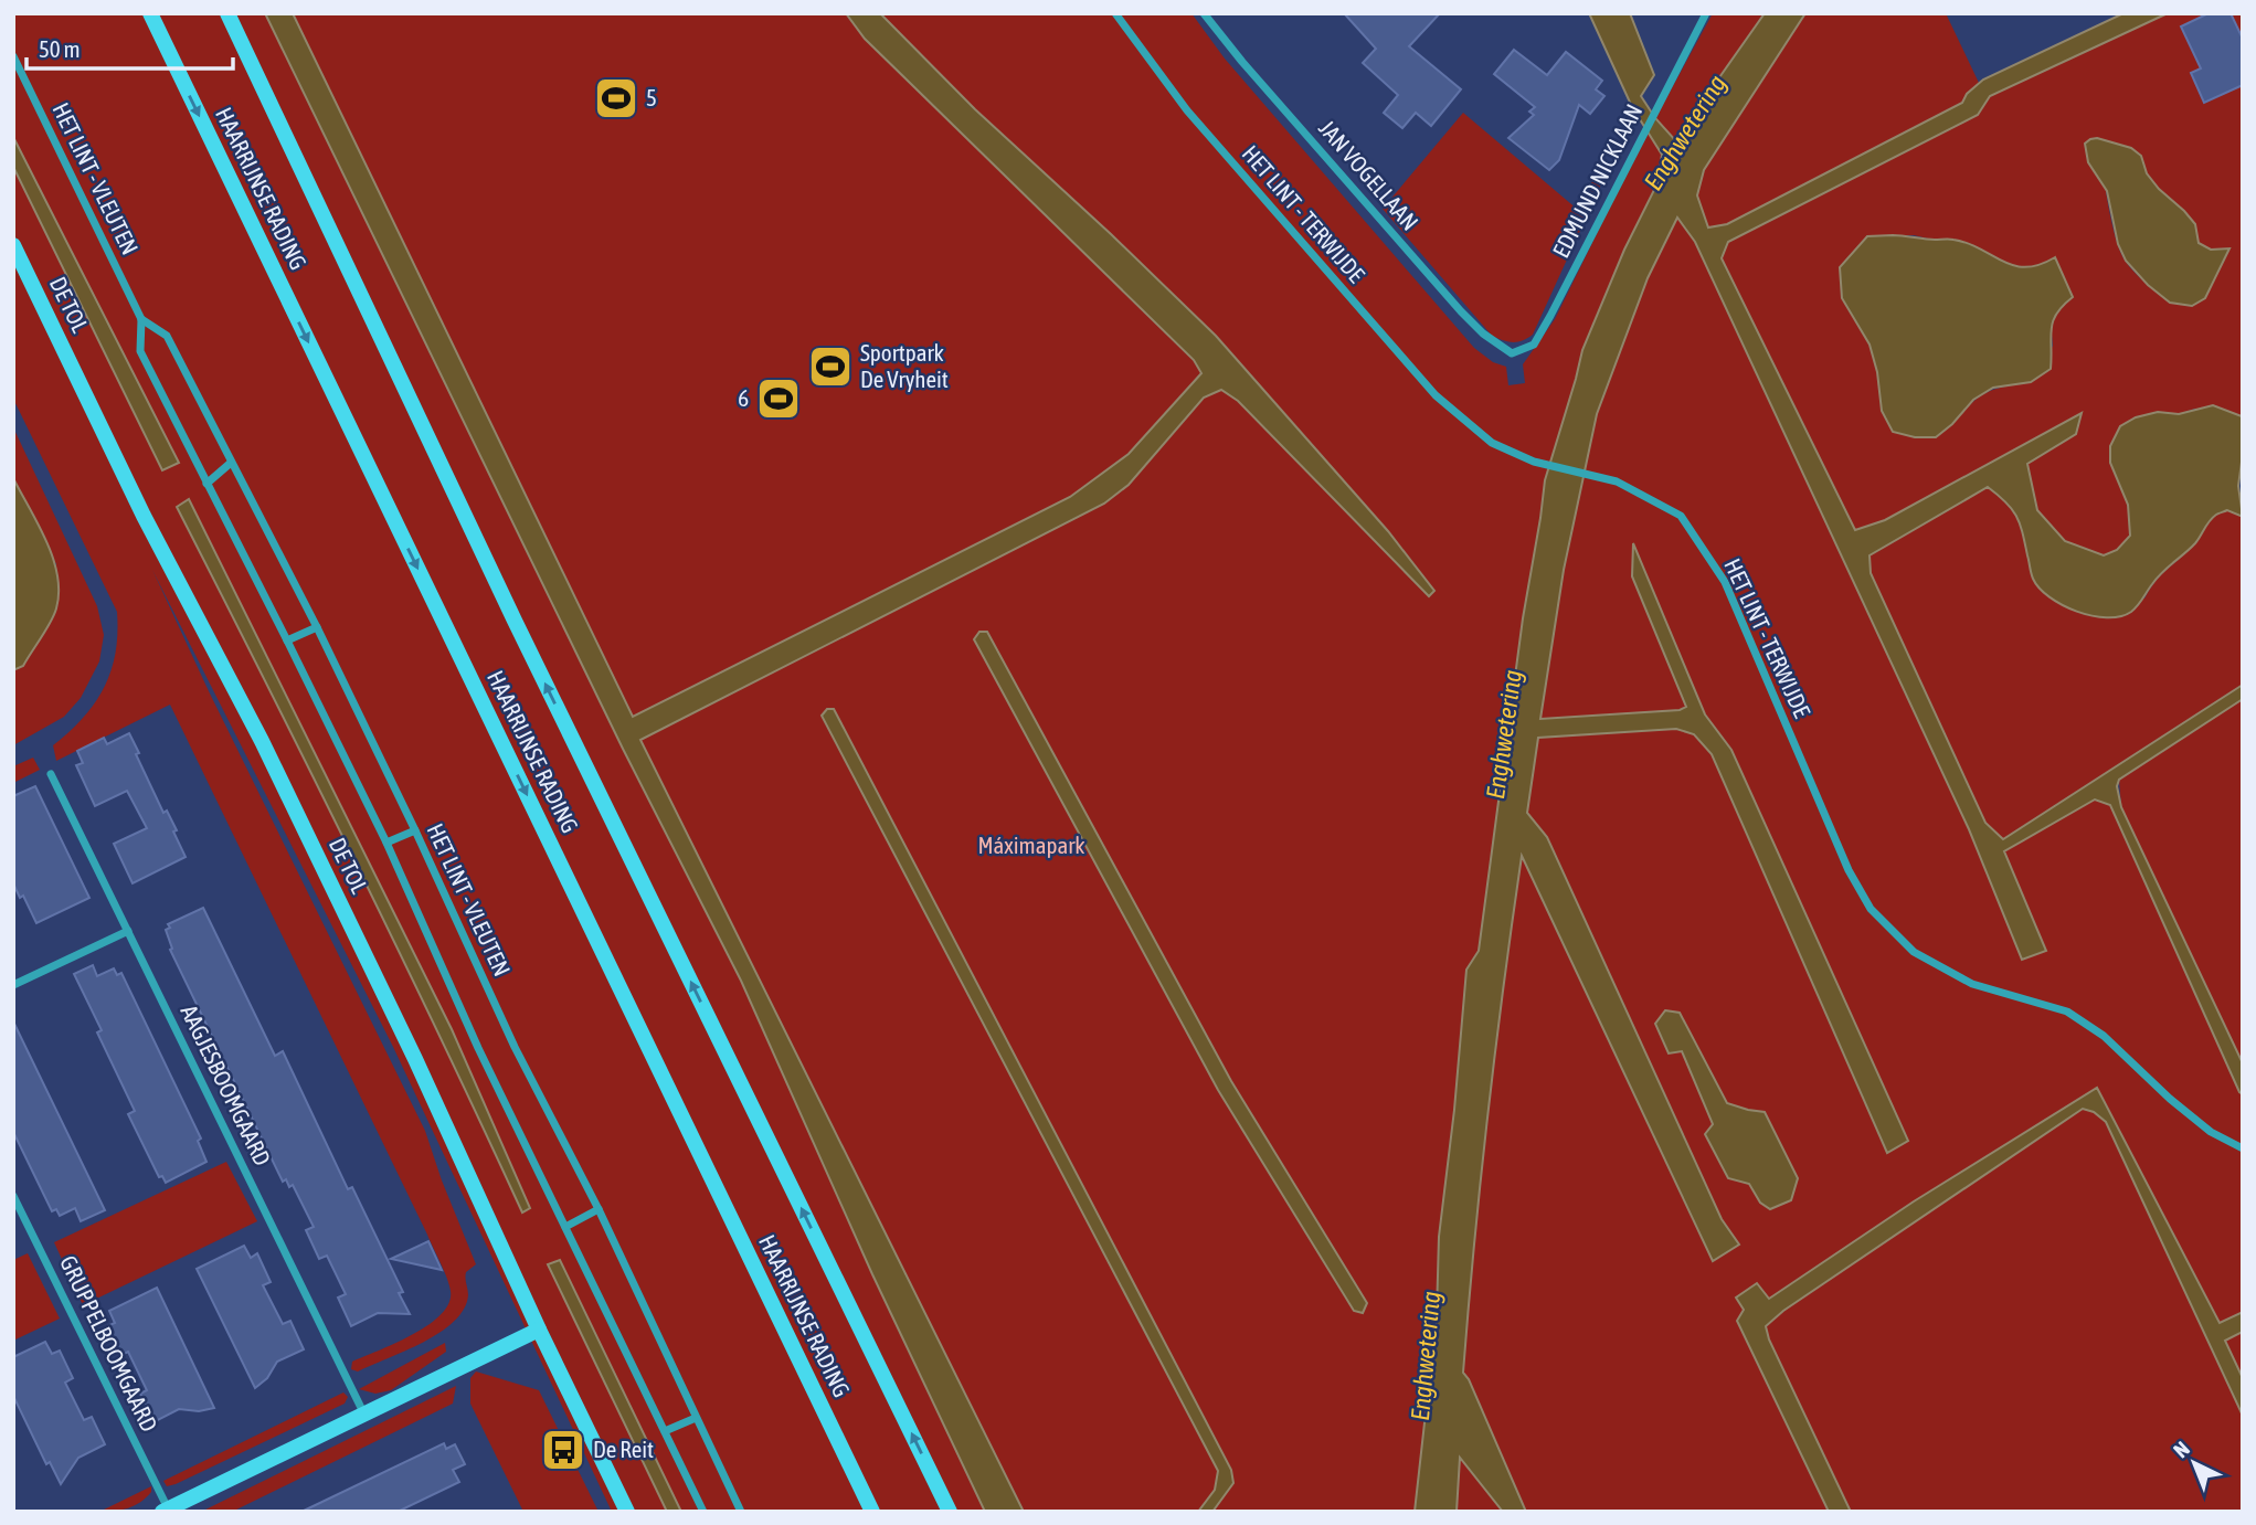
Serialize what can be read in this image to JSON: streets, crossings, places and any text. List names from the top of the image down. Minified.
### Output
{"streets":{"main road":["HAARRIJNSE RADING","DE TOL"],"street":["JAN VOGELLAAN","HET LINT - VLEUTEN","EDMUND NICKLAAN","HET LINT - TERWIJDE","AAGJESBOOMGAARD","GRUPPELBOOMGAARD"]},"crossings":[["JAN VOGELLAAN","EDMUND NICKLAAN"]],"water":["Enghwetering"],"parks":["Máximapark"],"places":{"sports":["5","Sportpark De Vryheit","6"],"bus stop":["De Reit"]},"scale_bar":"50 m","north":"top left"}
